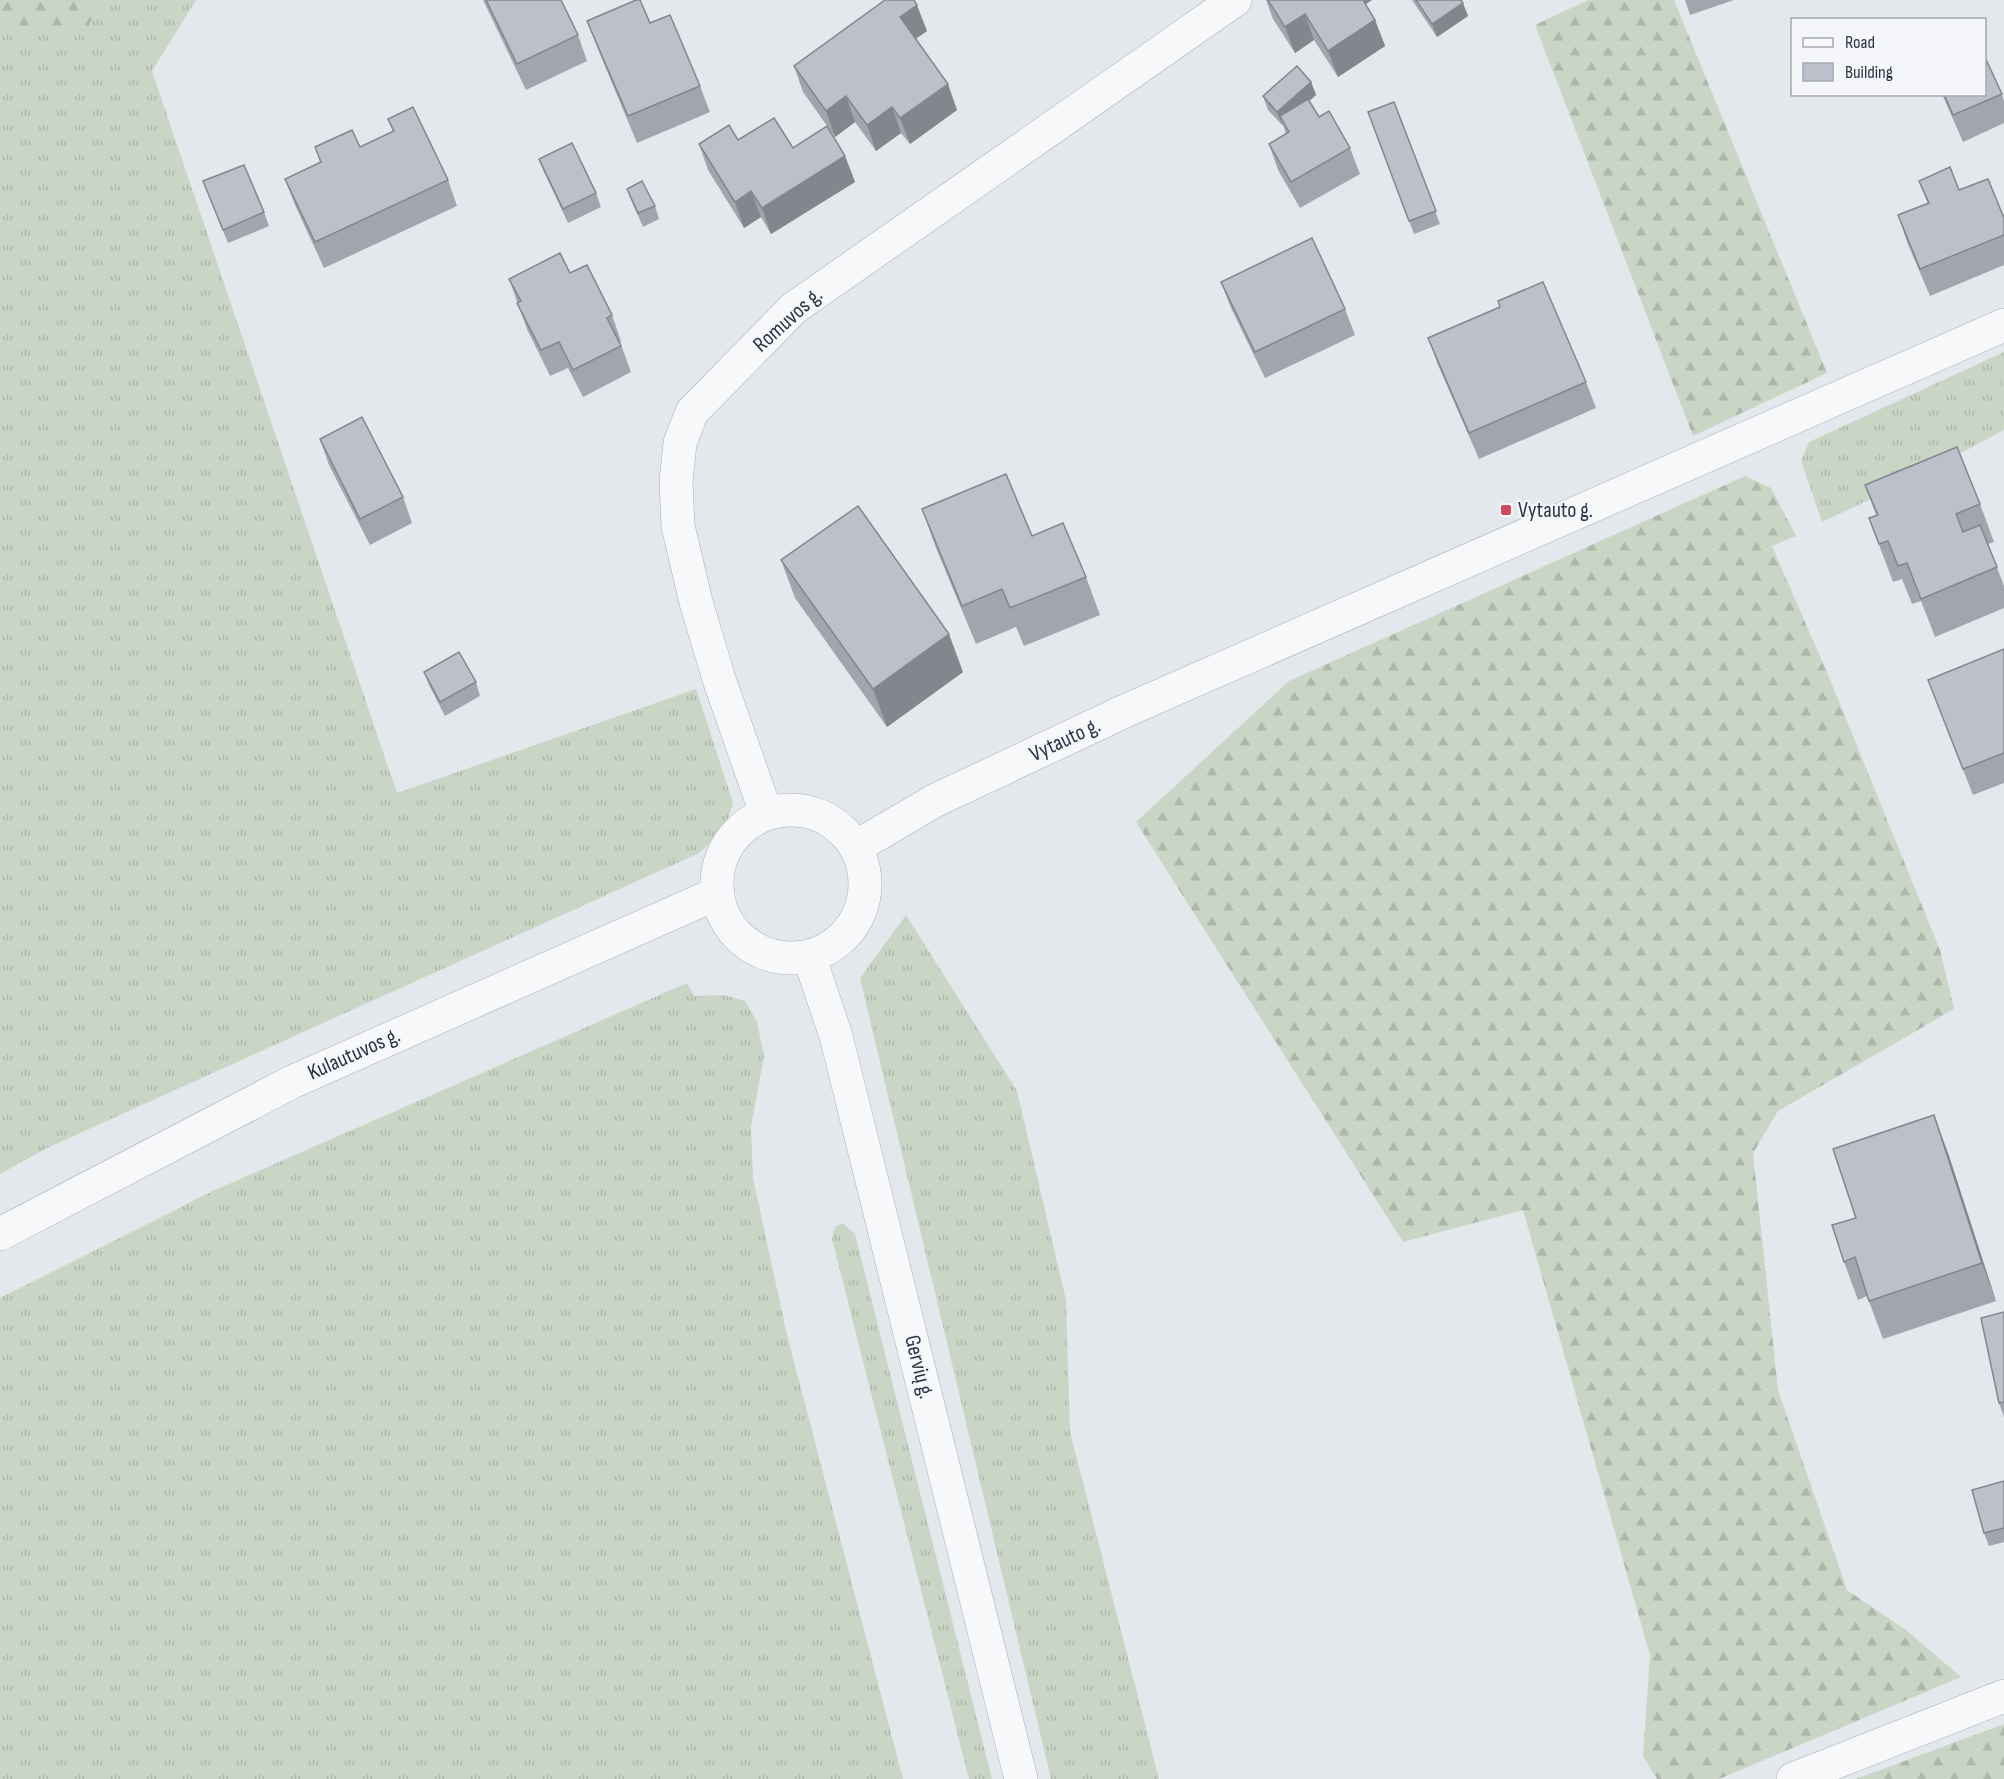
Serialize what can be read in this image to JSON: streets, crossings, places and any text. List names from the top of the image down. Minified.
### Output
{"streets":{"street":["Romuvos g.","Vytauto g.","Kulautuvos g.","Gervių g."]},"crossings":[["Romuvos g.","Vytauto g."],["Romuvos g.","Kulautuvos g."],["Romuvos g.","Gervių g."],["Vytauto g.","Kulautuvos g."],["Vytauto g.","Gervių g."],["Kulautuvos g.","Gervių g."]],"places":{"transit":["Vytauto g."]},"legend":["Road","Building"]}
